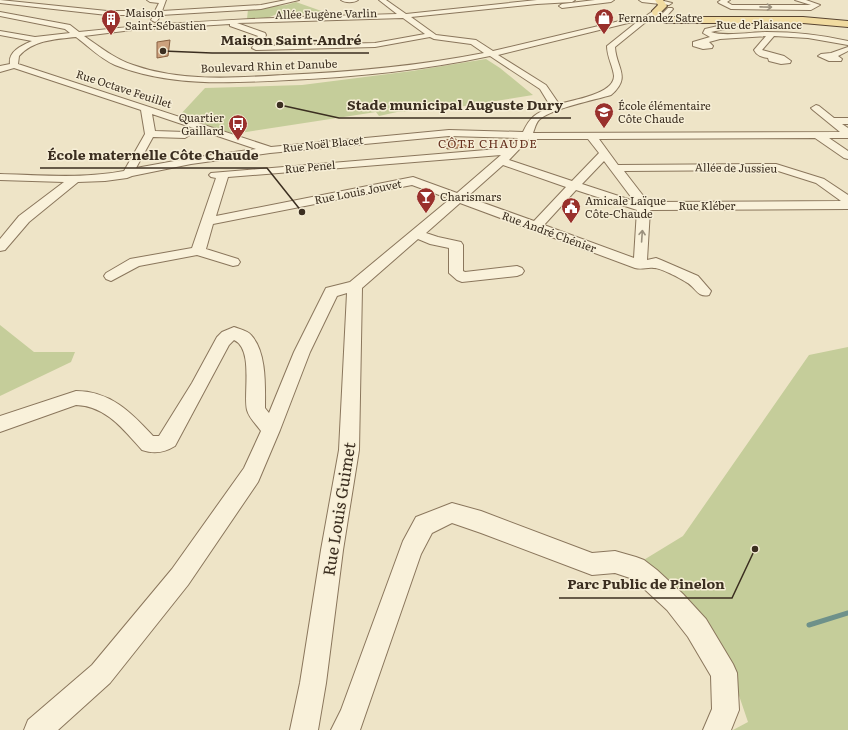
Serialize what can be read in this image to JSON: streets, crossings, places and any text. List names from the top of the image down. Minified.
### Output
{"streets":{"street":["Allée Eugène Varlin","Rue de Plaisance","Boulevard Rhin et Danube","Rue Octave Feuillet","Rue Noël Blacet","Rue Penel","Allée de Jussieu","Rue Louis Jouvet","Rue Kléber","Rue André Chénier","Rue Louis Guimet"]},"crossings":[["Rue Octave Feuillet","Rue Noël Blacet"],["Rue Penel","Rue Louis Jouvet"],["Rue Penel","Rue André Chénier"],["Rue Louis Jouvet","Rue André Chénier"]],"districts":["CÔTE CHAUDE"],"places":{"shop":["Fernandez Satre"],"building":["Maison Saint-Sébastien"],"other":["Maison Saint-André","Stade municipal Auguste Dury","École maternelle Côte Chaude","Parc Public de Pinelon"],"school or university":["École élémentaire Côte Chaude"],"bus stop":["Quartier Gaillard"],"bar":["Charismars"],"public building":["Amicale Laïque Côte-Chaude"]}}
